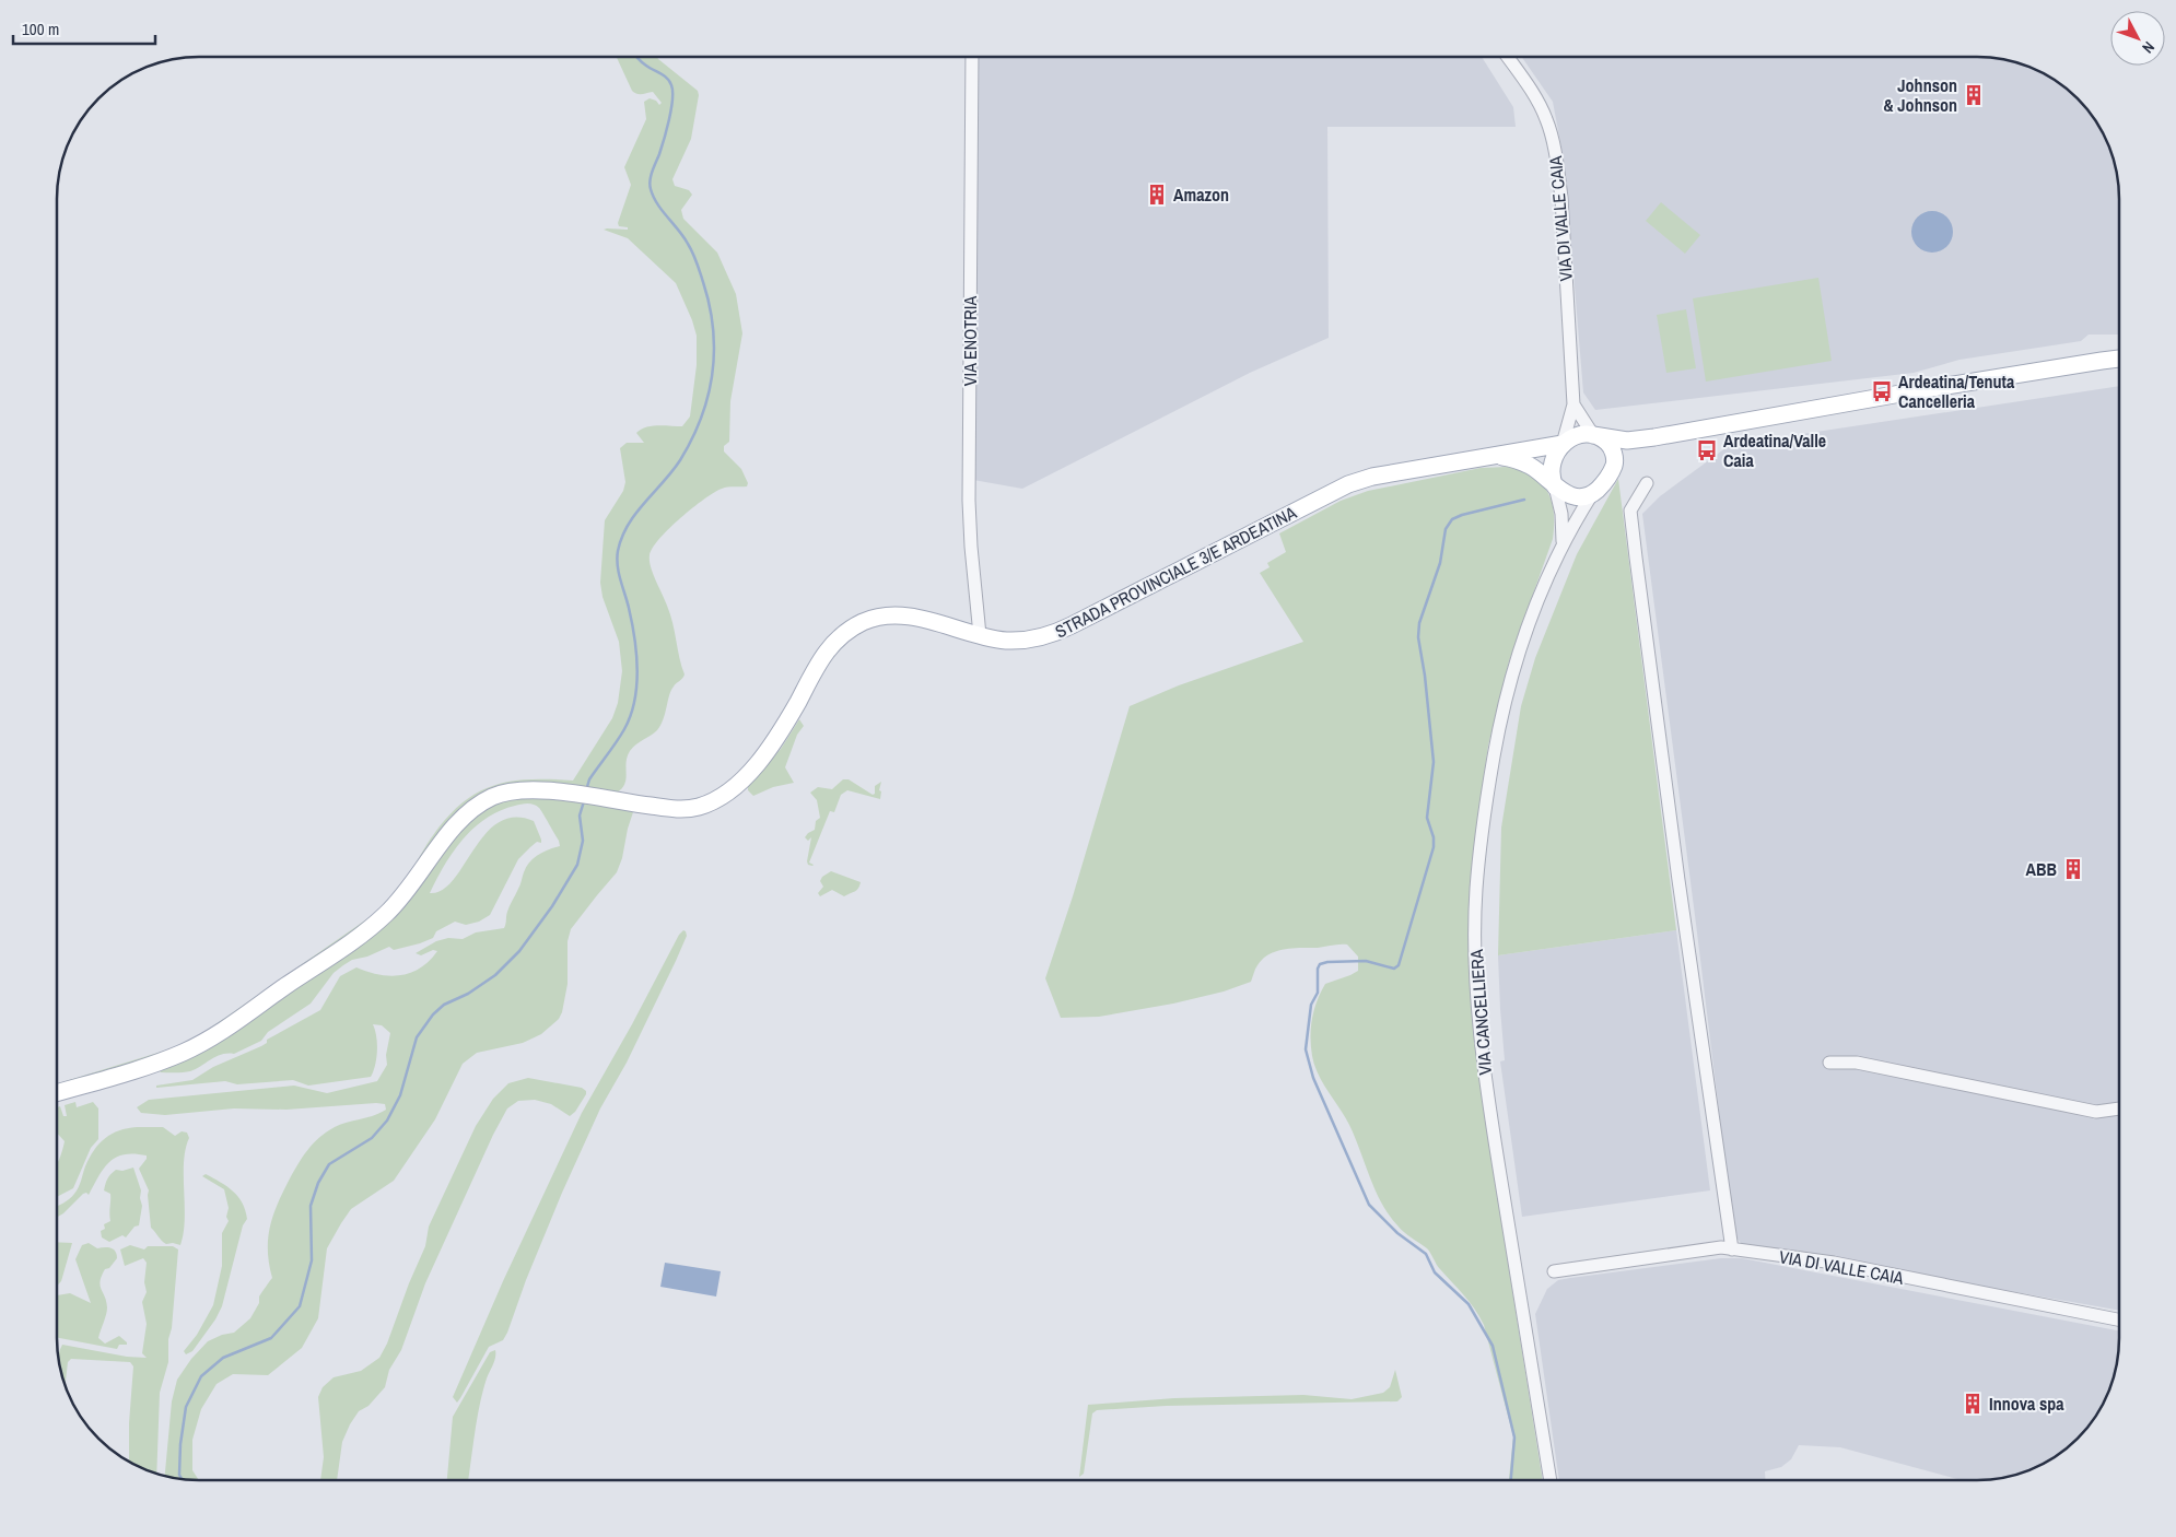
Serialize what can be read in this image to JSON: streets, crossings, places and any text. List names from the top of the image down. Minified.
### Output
{"streets":{"main road":["STRADA PROVINCIALE 3/E ARDEATINA"],"street":["VIA DI VALLE CAIA","VIA ENOTRIA","VIA CANCELLIERA"]},"crossings":[["VIA DI VALLE CAIA","STRADA PROVINCIALE 3/E ARDEATINA"],["VIA DI VALLE CAIA","VIA CANCELLIERA"],["VIA ENOTRIA","STRADA PROVINCIALE 3/E ARDEATINA"],["STRADA PROVINCIALE 3/E ARDEATINA","VIA CANCELLIERA"]],"places":{"building":["Johnson & Johnson","Amazon","ABB","Innova spa"],"bus stop":["Ardeatina/Tenuta Cancelleria","Ardeatina/Valle Caia"]},"scale_bar":"100 m","north":"bottom right"}
